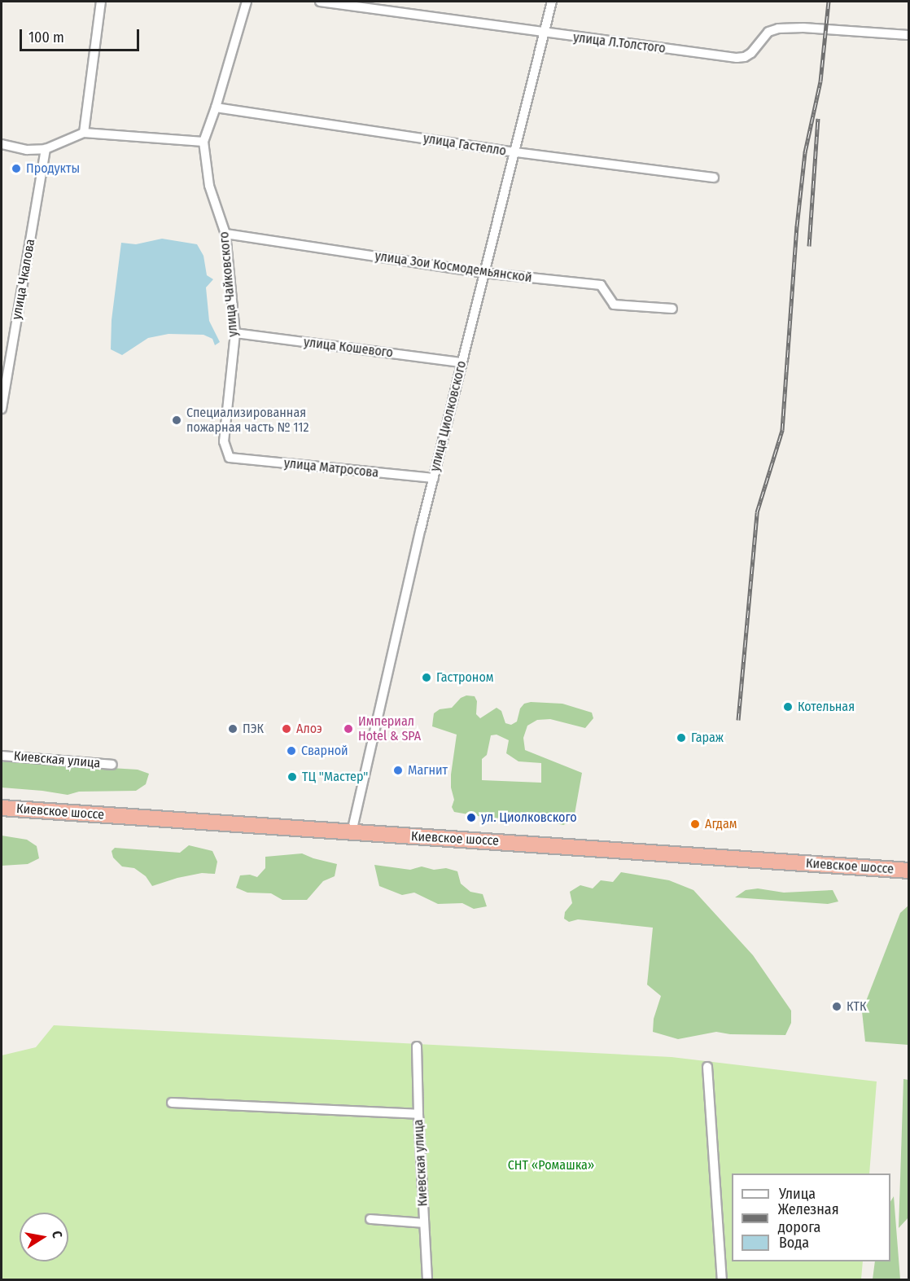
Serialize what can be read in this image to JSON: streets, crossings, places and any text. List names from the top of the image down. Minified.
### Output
{"streets":{"highway":["Киевское шоссе"],"street":["улица Л.Толстого","улица Гастелло","улица Зои Космодемьянской","улица Чкалова","улица Чайковского","улица Кошевого","улица Циолковского","улица Матросова","Киевская улица"]},"crossings":[["улица Л.Толстого","улица Циолковского"],["улица Гастелло","улица Чайковского"],["улица Гастелло","улица Циолковского"],["улица Зои Космодемьянской","улица Чайковского"],["улица Зои Космодемьянской","улица Циолковского"],["улица Чайковского","улица Кошевого"],["улица Чайковского","улица Матросова"],["улица Кошевого","улица Циолковского"],["улица Циолковского","улица Матросова"],["улица Циолковского","Киевское шоссе"]],"parks":["СНТ «Ромашка»"],"places":["Продукты","Специализированная пожарная часть № 112","Гастроном","Котельная","ПЭК","Алоэ","Империал Hotel & SPA","Гараж","Сварной","Магнит","ТЦ \"Мастер\"","ул. Циолковского","Агдам","КТК"],"legend":["Улица","Железная дорога","Вода"],"scale_bar":"100 m","north":"right"}
